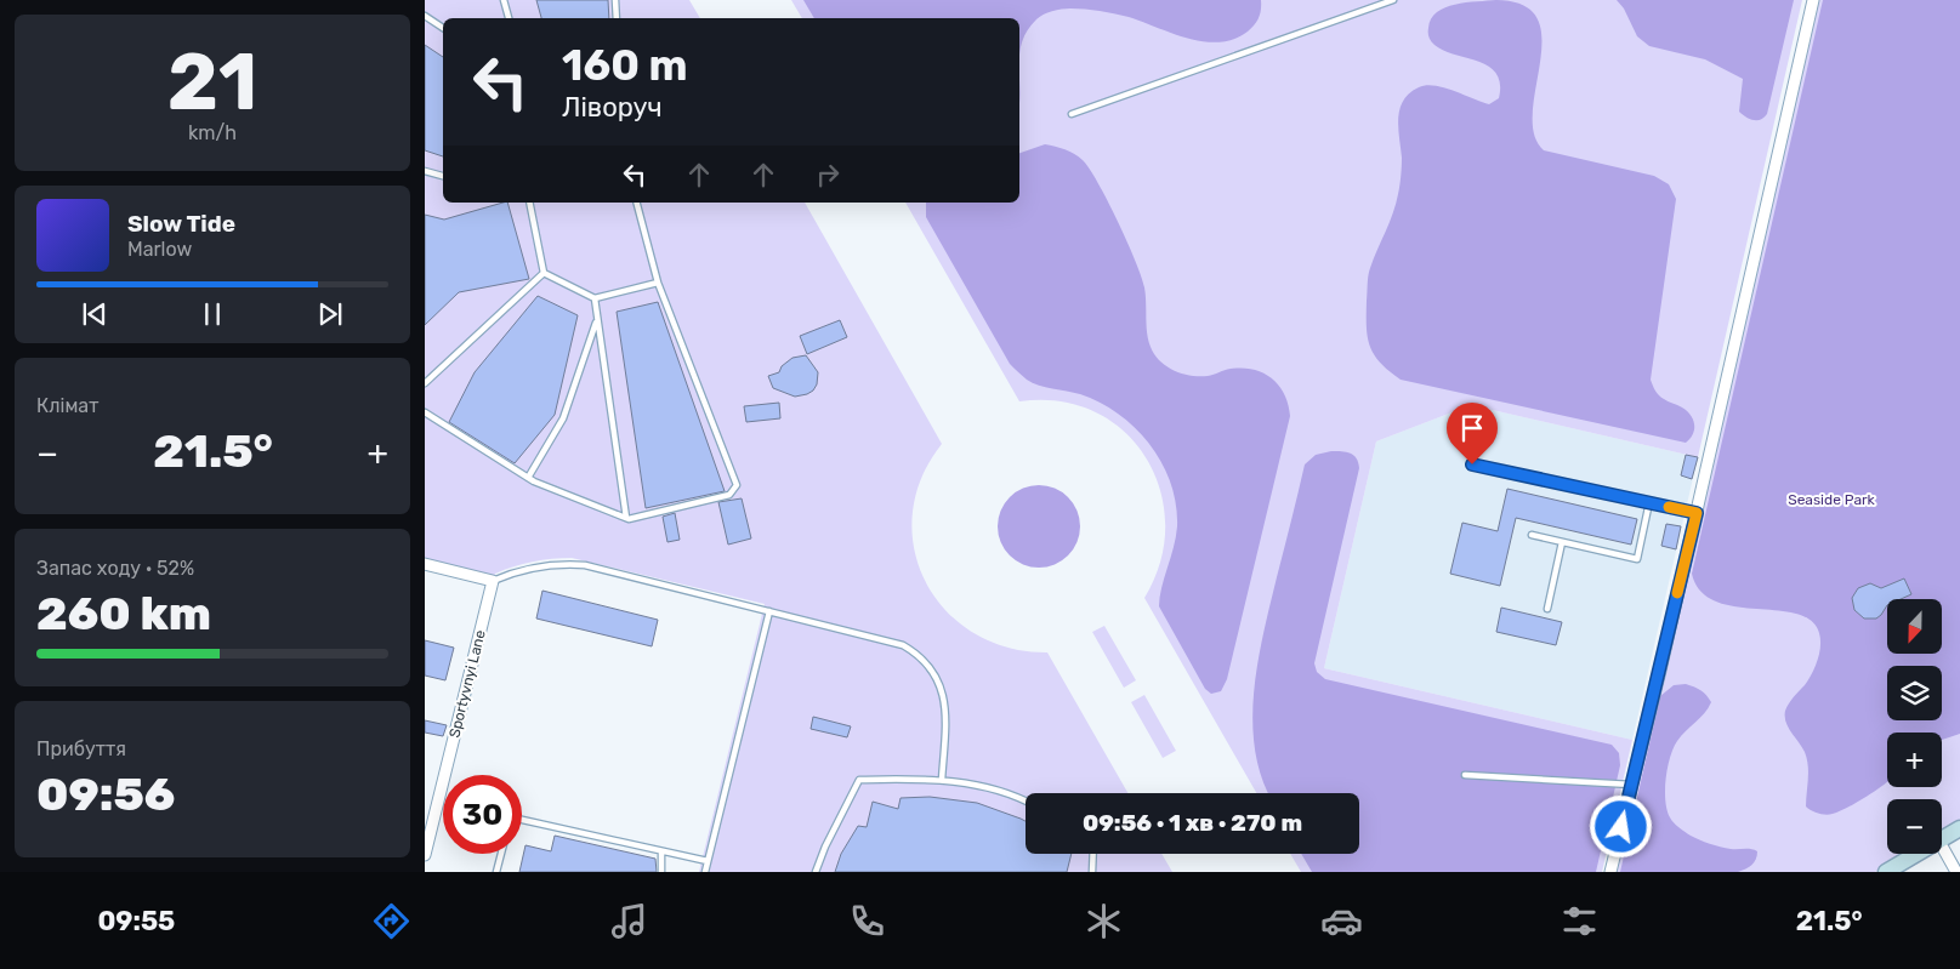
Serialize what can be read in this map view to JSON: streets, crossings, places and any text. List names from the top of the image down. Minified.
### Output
{"streets":{"street":["Sportyvnyi Lane"]},"parks":["Seaside Park"],"north":"bottom","page":{"tile":[["21","km/h"],"Клімат",["Запас ходу · 52%","260 km"],["Прибуття","09:56"]],"turn":["160 m","Ліворуч"],"song":["Slow Tide","Marlow"],"heat":["−","21.5°","+"],"map_buttons":["+","−"],"limit":"30","trip":"09:56 · 1 хв · 270 m","tabs":["09:55","21.5°"]}}
